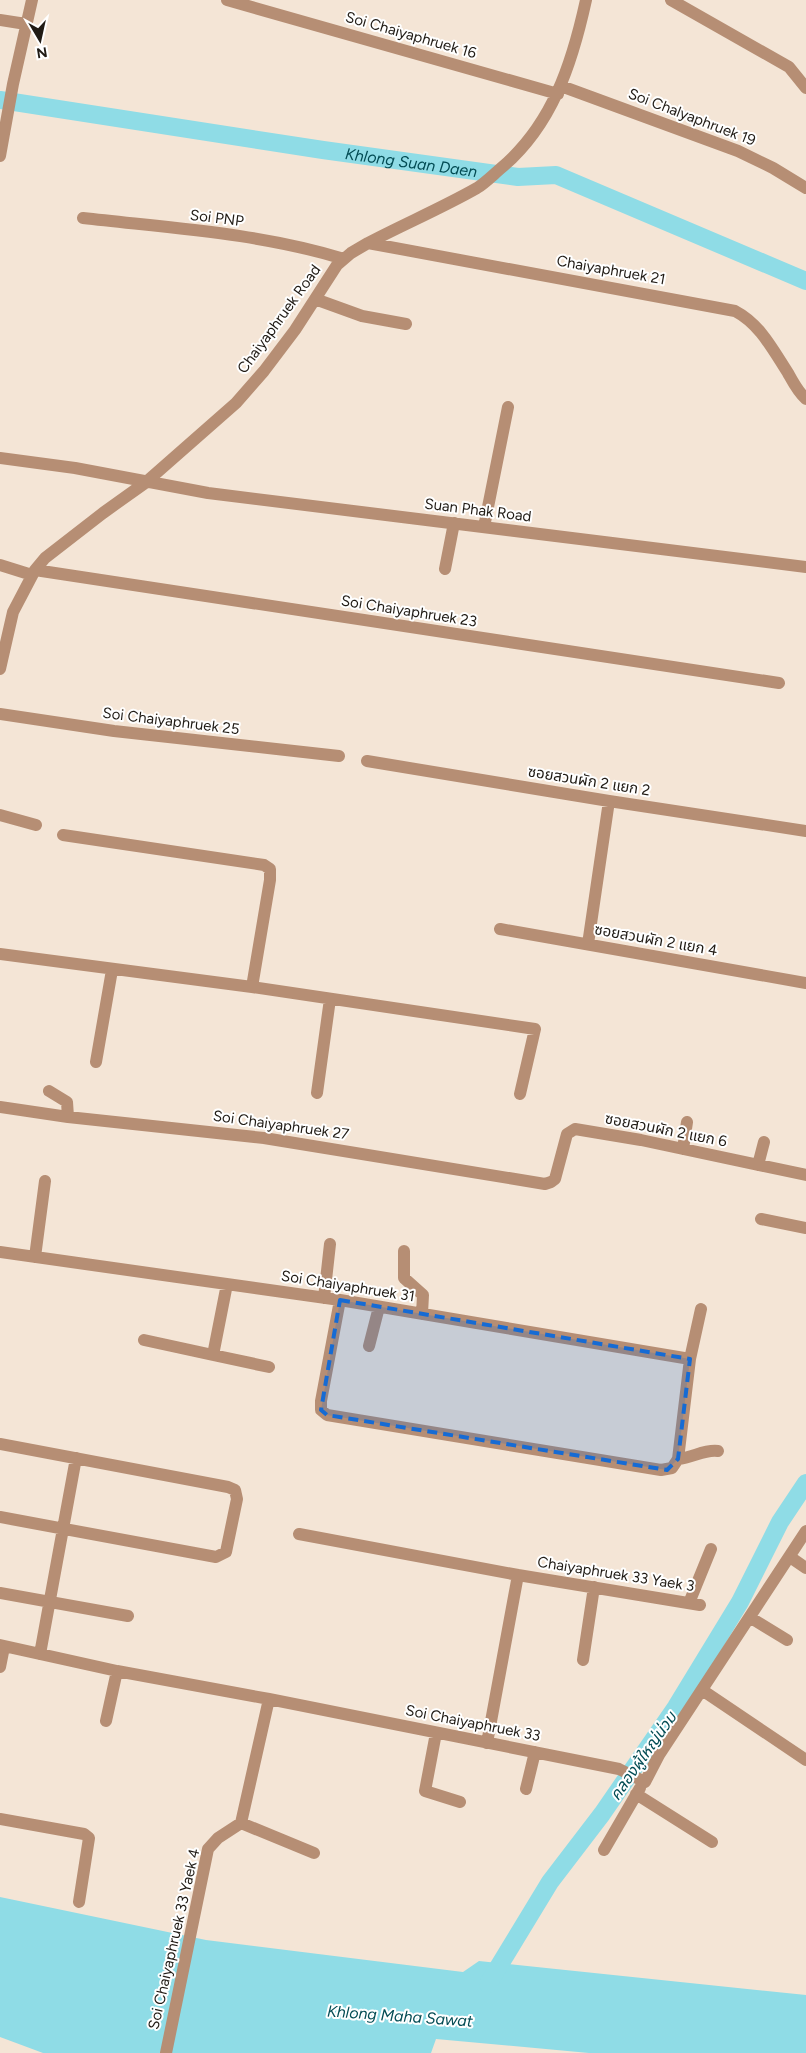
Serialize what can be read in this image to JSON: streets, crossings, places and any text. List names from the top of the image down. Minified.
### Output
{"streets":{"street":["Soi Chaiyaphruek 16","Soi Chalyaphruek 19","Soi PNP","Chaiyaphruek 21","Chaiyaphruek Road","Suan Phak Road","Soi Chaiyaphruek 23","Soi Chaiyaphruek 25","ซอยสวนผัก 2 แยก 2","ซอยสวนผัก 2 แยก 4","Soi Chaiyaphruek 27","ซอยสวนผัก 2 แยก 6","Soi Chaiyaphruek 31","Chaiyaphruek 33 Yaek 3","Soi Chaiyaphruek 33","Soi Chaiyaphruek 33 Yaek 4"]},"crossings":[["Soi Chaiyaphruek 16","Soi Chalyaphruek 19"],["Soi Chaiyaphruek 16","Chaiyaphruek Road"],["Soi Chalyaphruek 19","Chaiyaphruek Road"],["Soi PNP","Chaiyaphruek Road"],["Chaiyaphruek 21","Chaiyaphruek Road"],["Chaiyaphruek Road","Suan Phak Road"],["Chaiyaphruek Road","Soi Chaiyaphruek 23"],["Soi Chaiyaphruek 27","ซอยสวนผัก 2 แยก 6"],["Chaiyaphruek 33 Yaek 3","Soi Chaiyaphruek 33"]],"water":["Khlong Suan Daen","คลองผู้ใหญ่น่วม","Khlong Maha Sawat"],"north":"bottom"}
